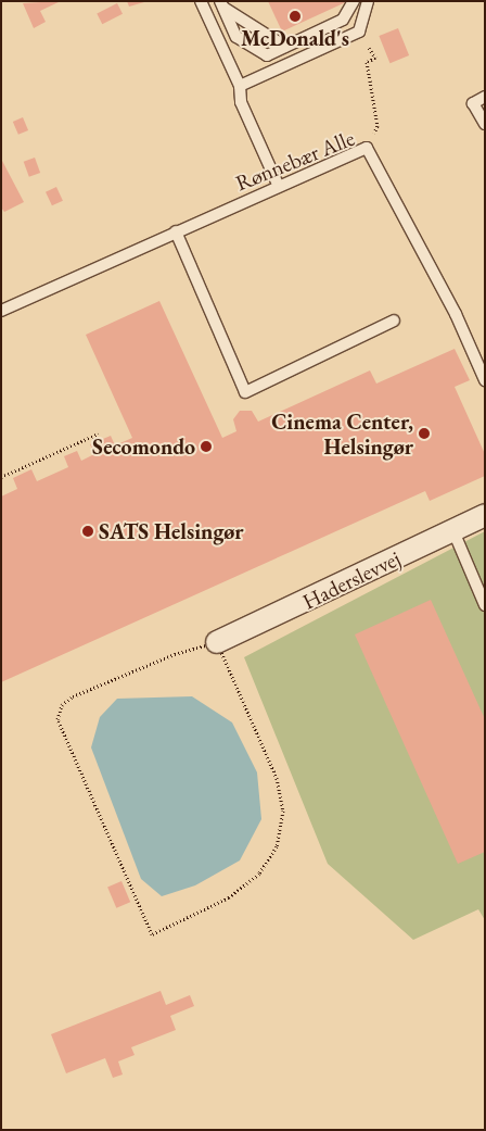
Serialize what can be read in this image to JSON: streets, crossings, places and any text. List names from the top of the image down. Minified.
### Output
{"streets":{"street":["Haderslevvej"],"lane":["Rønnebær Alle"]},"places":["McDonald's","Cinema Center, Helsingør","Secomondo","SATS Helsingør"]}
